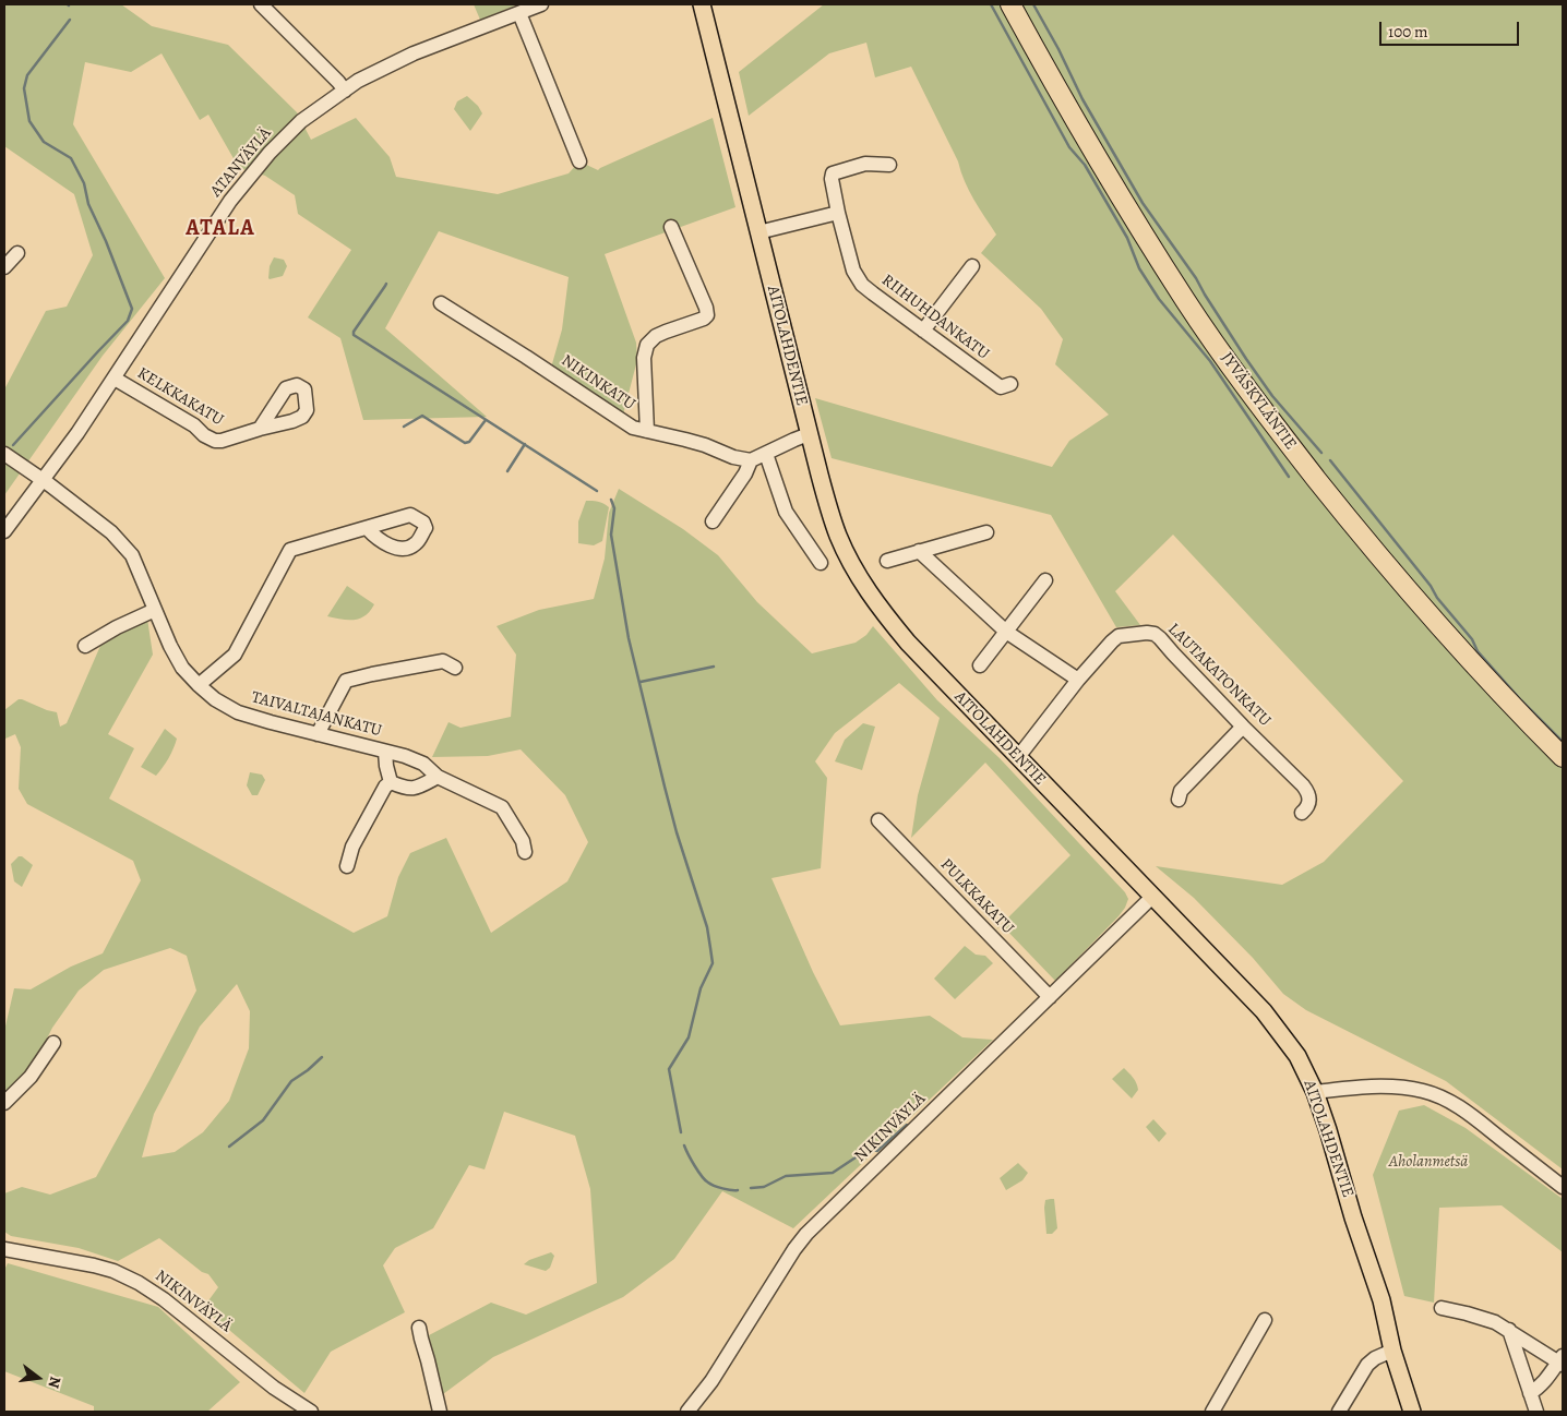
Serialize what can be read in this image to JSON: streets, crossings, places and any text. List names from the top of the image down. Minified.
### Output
{"streets":{"highway":["JYVÄSKYLÄNTIE"],"main road":["AITOLAHDENTIE"],"street":["ATANVÄYLÄ","RIIHUHDANKATU","NIKINKATU","KELKKAKATU","LAUTAKATONKATU","TAIVALTAJANKATU","PULKKAKATU","NIKINVÄYLÄ"]},"crossings":[["ATANVÄYLÄ","KELKKAKATU"],["ATANVÄYLÄ","TAIVALTAJANKATU"],["AITOLAHDENTIE","LAUTAKATONKATU"],["AITOLAHDENTIE","NIKINVÄYLÄ"],["PULKKAKATU","NIKINVÄYLÄ"]],"districts":["ATALA"],"parks":["Aholanmetsä"],"scale_bar":"100 m","north":"right"}
